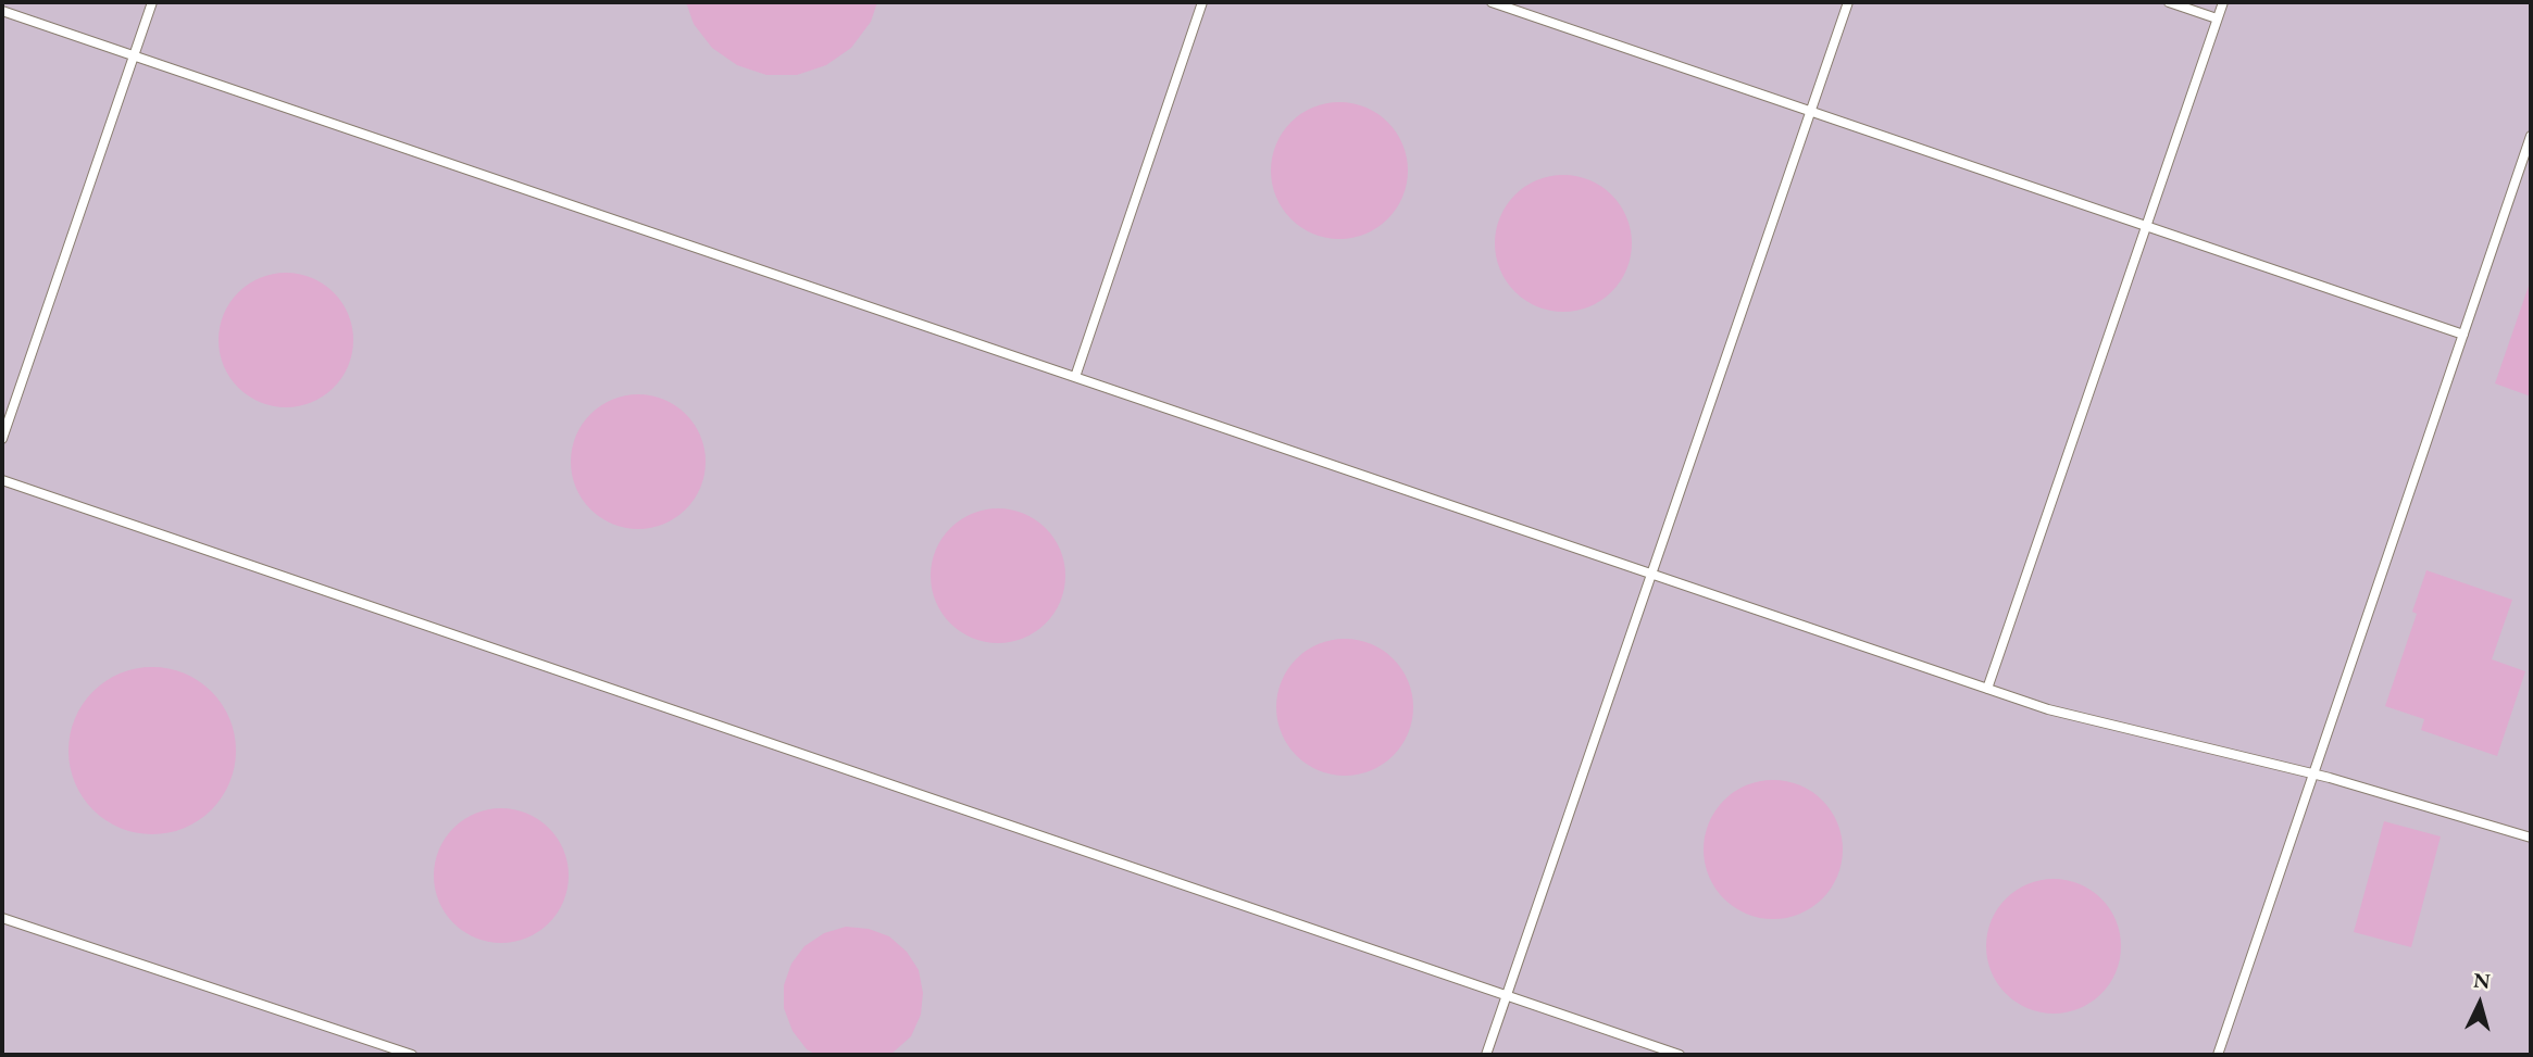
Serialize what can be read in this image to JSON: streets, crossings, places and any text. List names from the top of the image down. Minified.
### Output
{"north":"top"}
